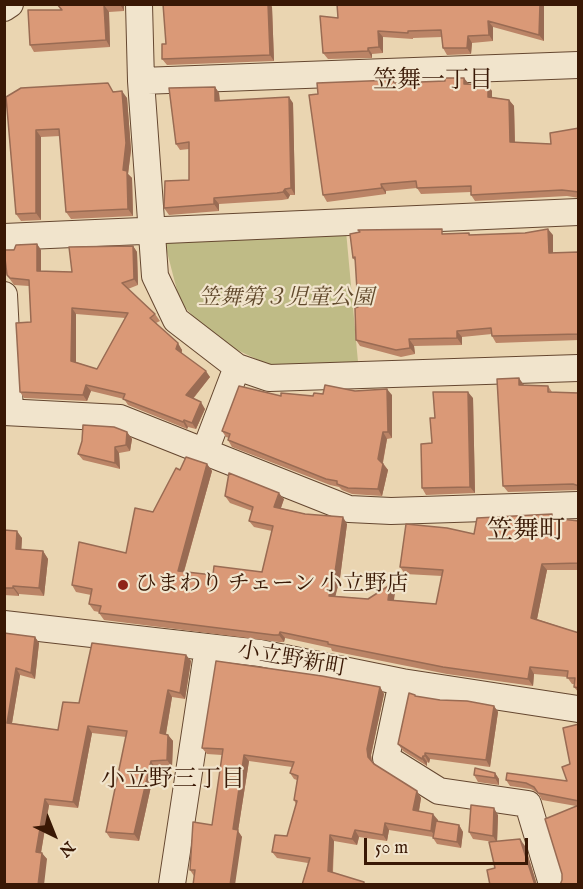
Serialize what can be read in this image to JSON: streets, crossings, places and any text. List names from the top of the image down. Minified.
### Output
{"streets":{"street":["小立野新町"]},"districts":["笠舞一丁目","笠舞町","小立野三丁目"],"parks":["笠舞第３児童公園"],"places":["ひまわり チェーン 小立野店"],"scale_bar":"50 m","north":"bottom right"}
